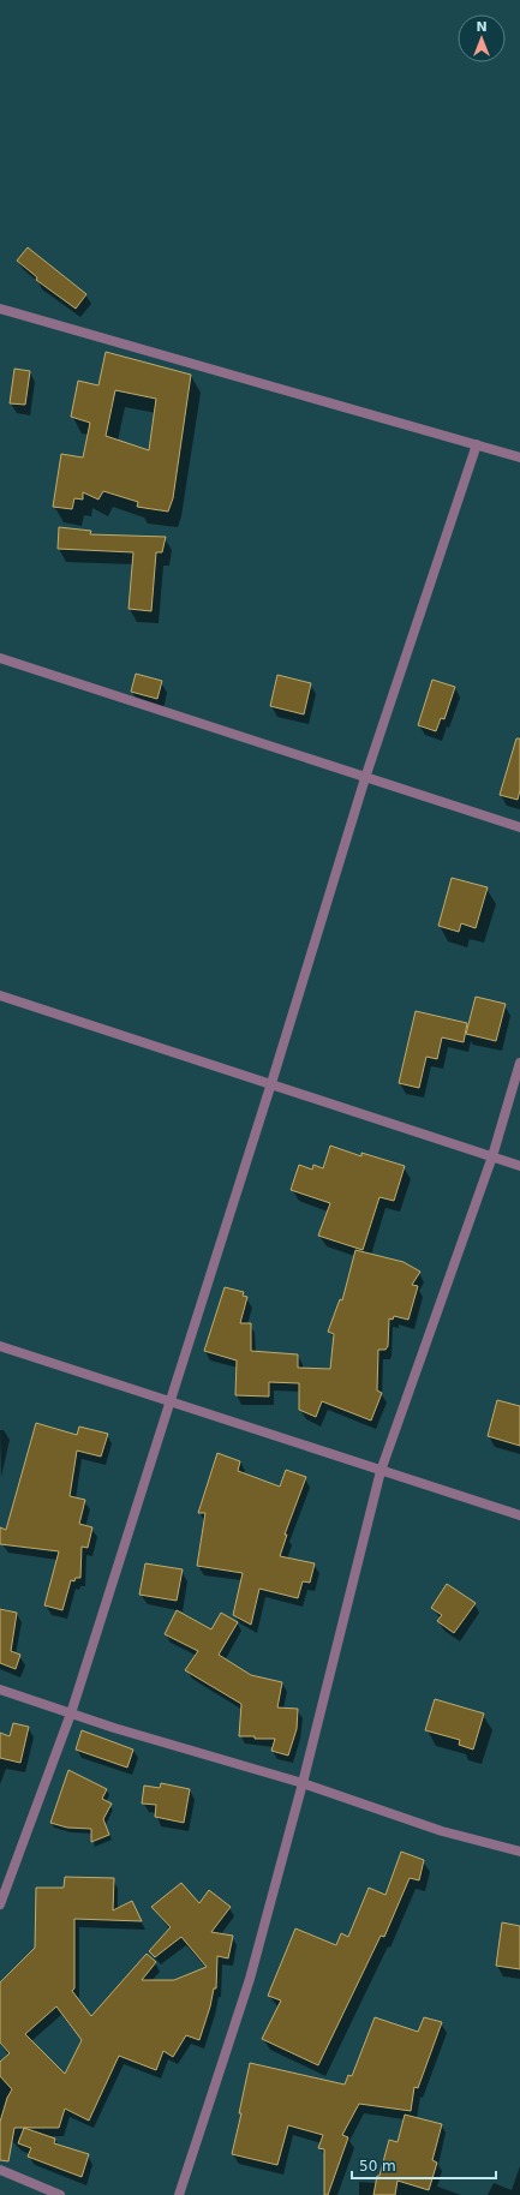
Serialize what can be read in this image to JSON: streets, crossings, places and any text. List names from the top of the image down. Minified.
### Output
{"scale_bar":"50 m","north":"top"}
